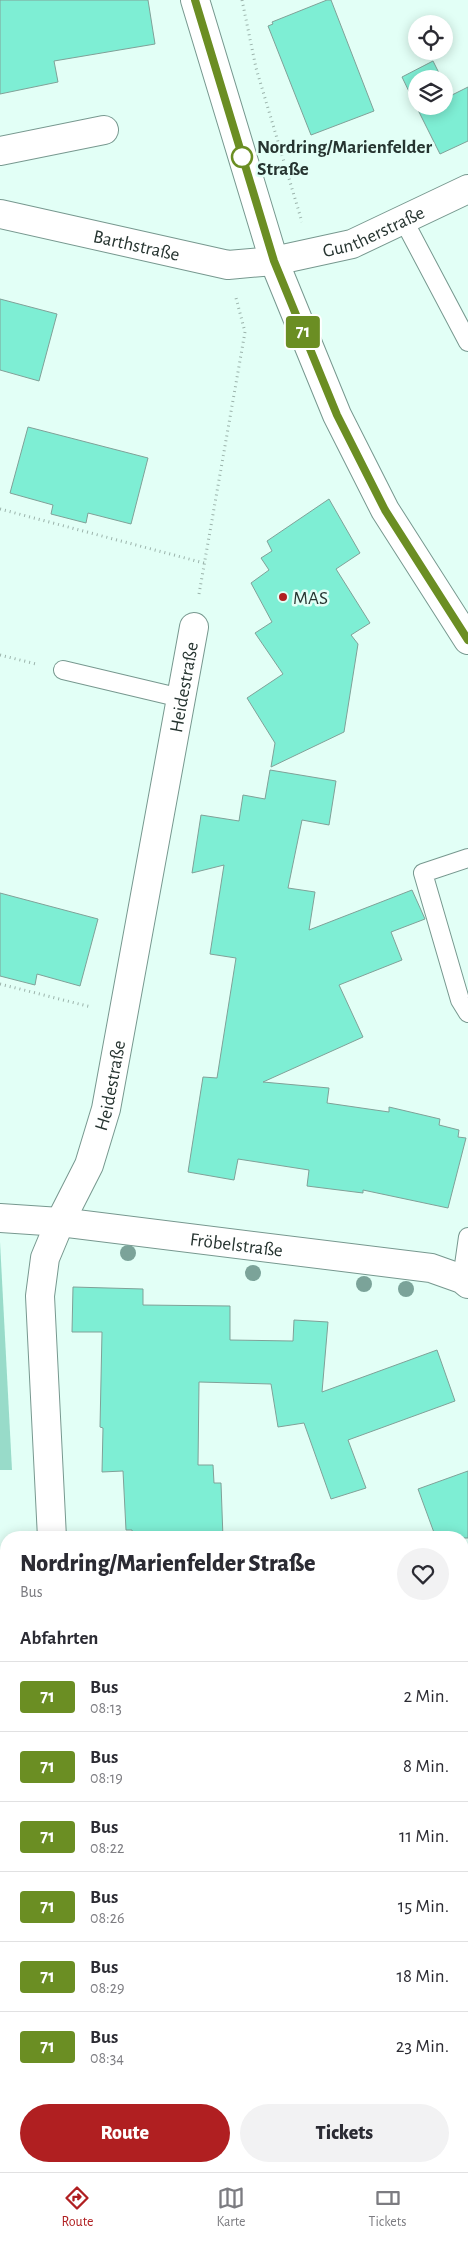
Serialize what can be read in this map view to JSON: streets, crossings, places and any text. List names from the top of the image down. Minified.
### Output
{"streets":{"street":["Guntherstraße","Barthstraße","Heidestraße","Fröbelstraße"]},"crossings":[["Guntherstraße","Barthstraße"],["Heidestraße","Fröbelstraße"]],"places":["Nordring/Marienfelder Straße","MAS"],"lines":["bus line 71"],"page":{"on_map":"71","heading":[["Nordring/Marienfelder Straße","Bus"],"Abfahrten"],"list":[{"mark":"71","name":"Bus","note":"08:13","value":"2 Min."},{"mark":"71","name":"Bus","note":"08:19","value":"8 Min."},{"mark":"71","name":"Bus","note":"08:22","value":"11 Min."},{"mark":"71","name":"Bus","note":"08:26","value":"15 Min."},{"mark":"71","name":"Bus","note":"08:29","value":"18 Min."},{"mark":"71","name":"Bus","note":"08:34","value":"23 Min."}],"buttons":["Route","Tickets"],"tabs":["Route","Karte","Tickets"]}}
